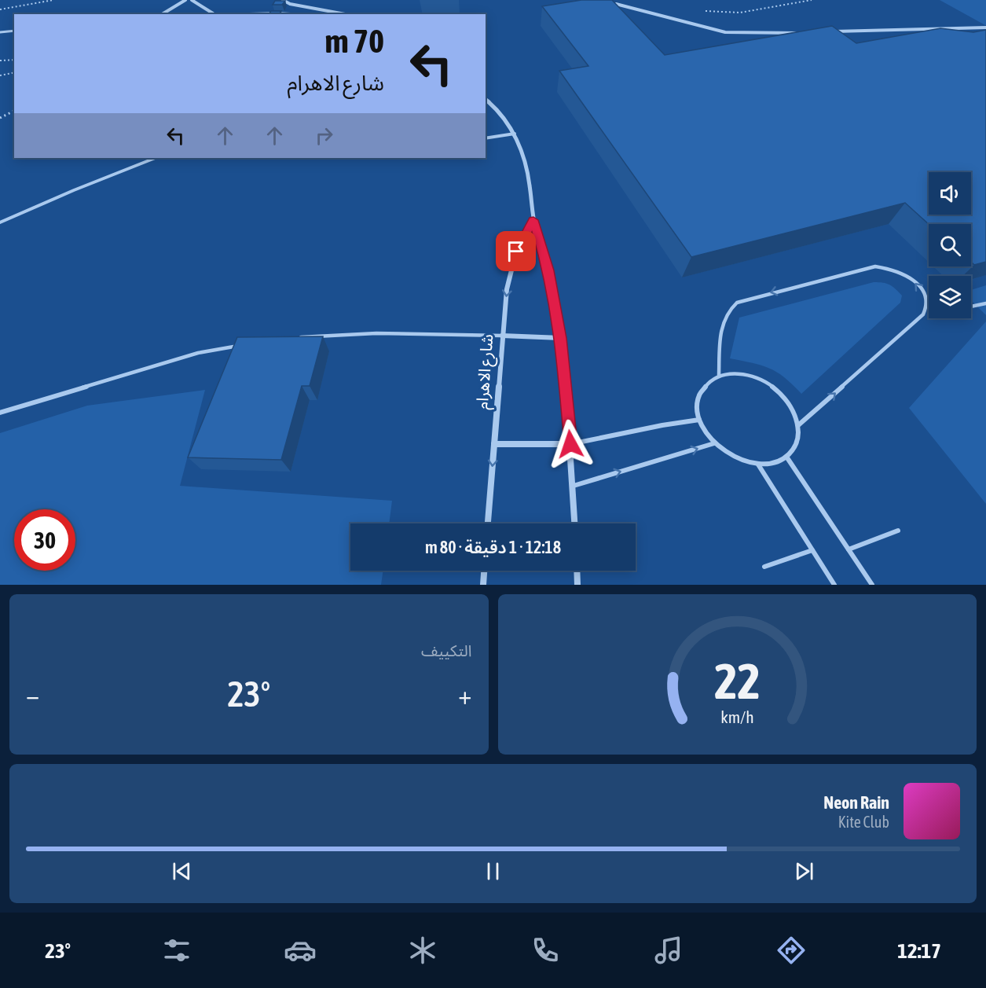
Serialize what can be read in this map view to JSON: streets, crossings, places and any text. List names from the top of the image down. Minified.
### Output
{"streets":{"street":["شارع الاهرام"]},"page":{"turn":["70 m","شارع الاهرام"],"limit":"30","trip":"12:18 · 1 دقيقة · 80 m","tile":"التكييف","heat":["−","23°","+"],"song":["Neon Rain","Kite Club"],"tabs":["12:17","23°"],"gauge":["22","km/h"]}}
